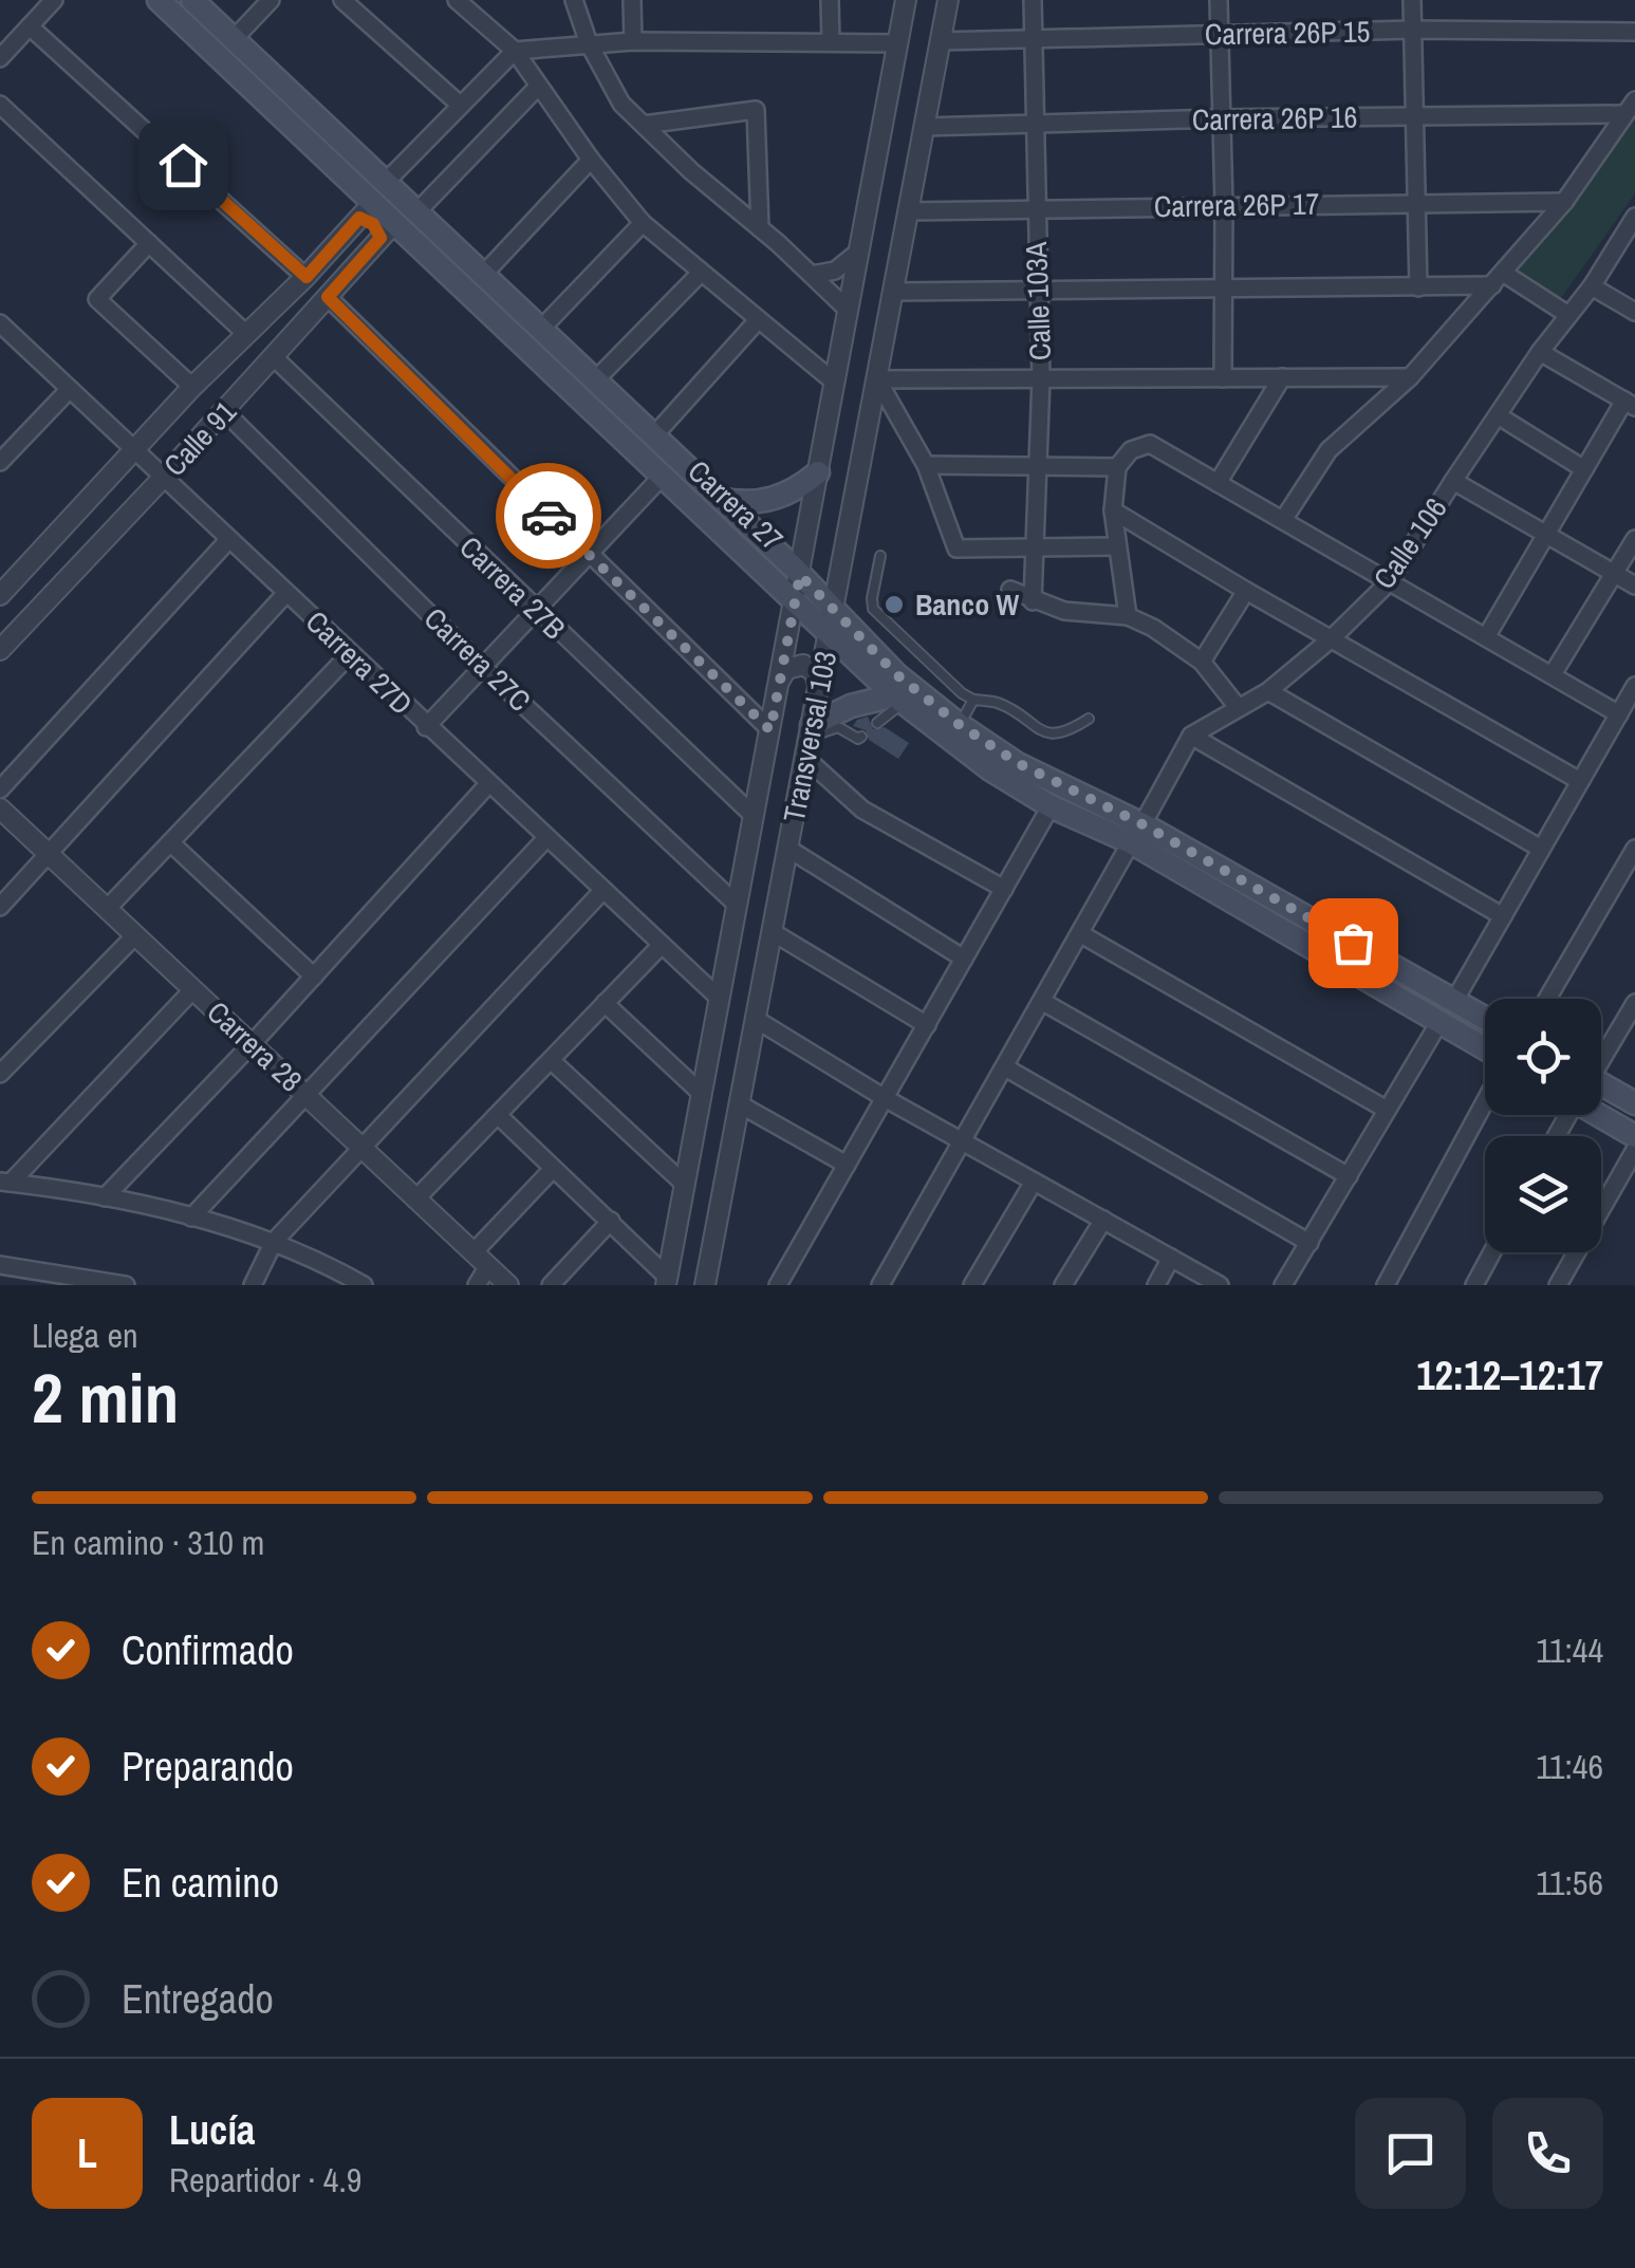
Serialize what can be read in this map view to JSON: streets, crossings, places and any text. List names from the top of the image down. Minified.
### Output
{"streets":{"main road":["Carrera 27"],"street":["Carrera 26P 15","Carrera 26P 16","Carrera 26P 17","Calle 103A","Calle 91","Calle 106","Carrera 27B","Carrera 27C","Carrera 27D","Transversal 103","Carrera 28"]},"crossings":[["Carrera 26P 15","Calle 103A"],["Carrera 26P 15","Transversal 103"],["Carrera 26P 16","Calle 103A"],["Carrera 26P 16","Transversal 103"],["Carrera 26P 17","Calle 103A"],["Carrera 26P 17","Transversal 103"],["Calle 91","Carrera 27"],["Calle 91","Carrera 27B"],["Calle 91","Carrera 27C"],["Calle 91","Carrera 27D"],["Carrera 27","Calle 106"],["Carrera 27","Transversal 103"],["Carrera 27B","Transversal 103"],["Carrera 27C","Transversal 103"],["Carrera 27D","Transversal 103"]],"places":["Banco W"],"page":{"heading":["2 min","Llega en","12:12–12:17"],"panel":["Lucía","Repartidor · 4.9"],"bar":"En camino · 310 m","list":[["Confirmado","11:44"],["Preparando","11:46"],["En camino","11:56"],"Entregado"],"round":"L"}}
